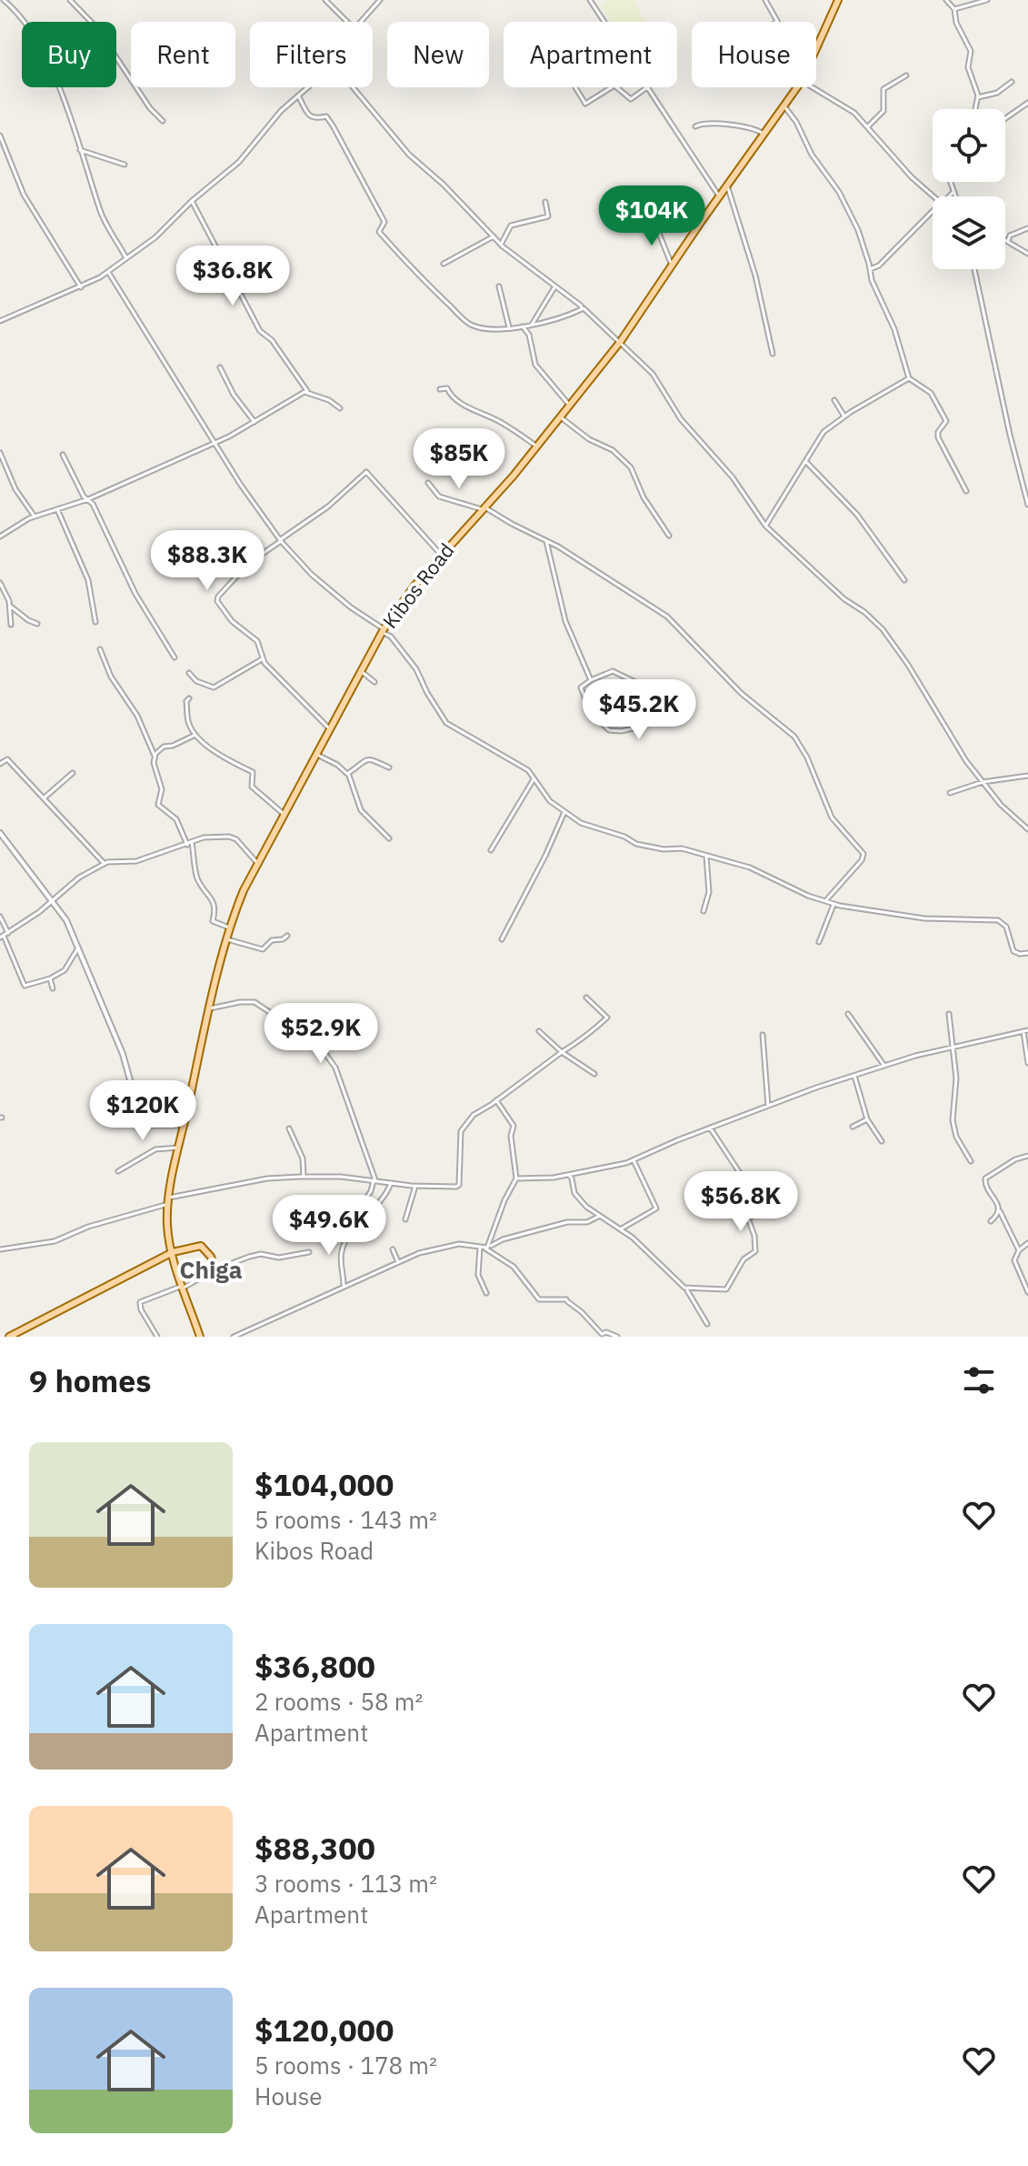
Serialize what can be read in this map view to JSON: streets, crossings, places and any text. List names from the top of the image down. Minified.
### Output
{"streets":{"main road":["Kibos Road"]},"districts":["Chiga"],"page":{"chip":["Buy","Rent","Filters","New","Apartment","House"],"price":["$104K","$36.8K","$85K","$88.3K","$45.2K","$52.9K","$120K","$56.8K","$49.6K"],"heading":"9 homes","list":[{"name":"$104,000","note":"5 rooms · 143 m² · Kibos Road"},{"name":"$36,800","note":"2 rooms · 58 m² · Apartment"},{"name":"$88,300","note":"3 rooms · 113 m² · Apartment"},{"name":"$120,000","note":"5 rooms · 178 m² · House"}]}}
